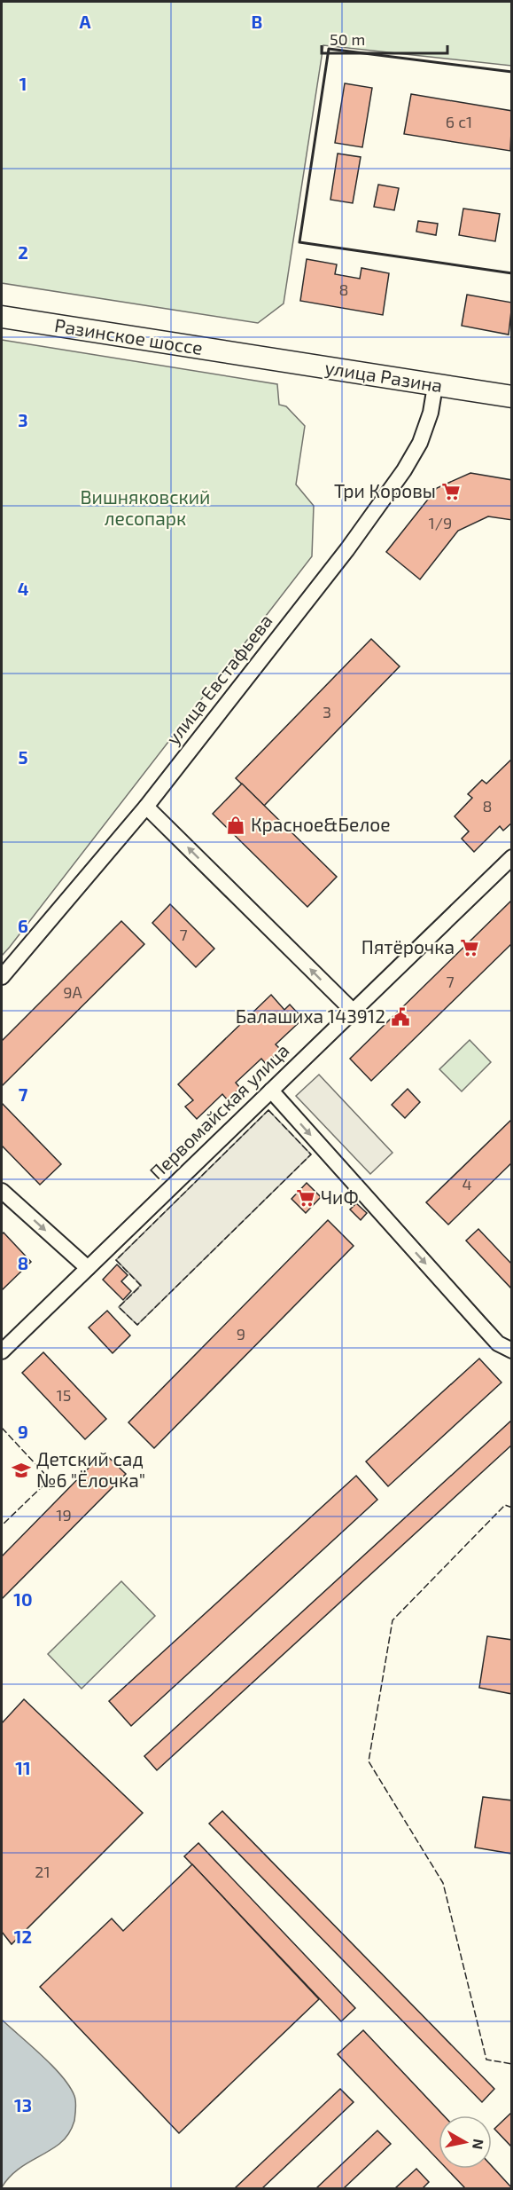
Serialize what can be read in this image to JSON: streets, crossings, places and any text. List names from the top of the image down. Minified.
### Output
{"streets":{"main road":["Разинское шоссе","улица Разина"],"street":["улица Евстафьева","Первомайская улица"]},"crossings":[["Разинское шоссе","улица Разина"],["улица Разина","улица Евстафьева"]],"parks":["Вишняковский лесопарк"],"places":{"supermarket":["Три Коровы","Пятёрочка","ЧиФ"],"shop":["Красное&Белое"],"public building":["Балашиха 143912"],"school or university":["Детский сад №6 \"Ёлочка\""]},"house_numbers":["6 с1","8","1/9","3","8","7","7","9А","4","9","15","19","21"],"scale_bar":"50 m","north":"right","grid":{"columns":["A","B"],"rows":["1","2","3","4","5","6","7","8","9","10","11","12","13"]}}
